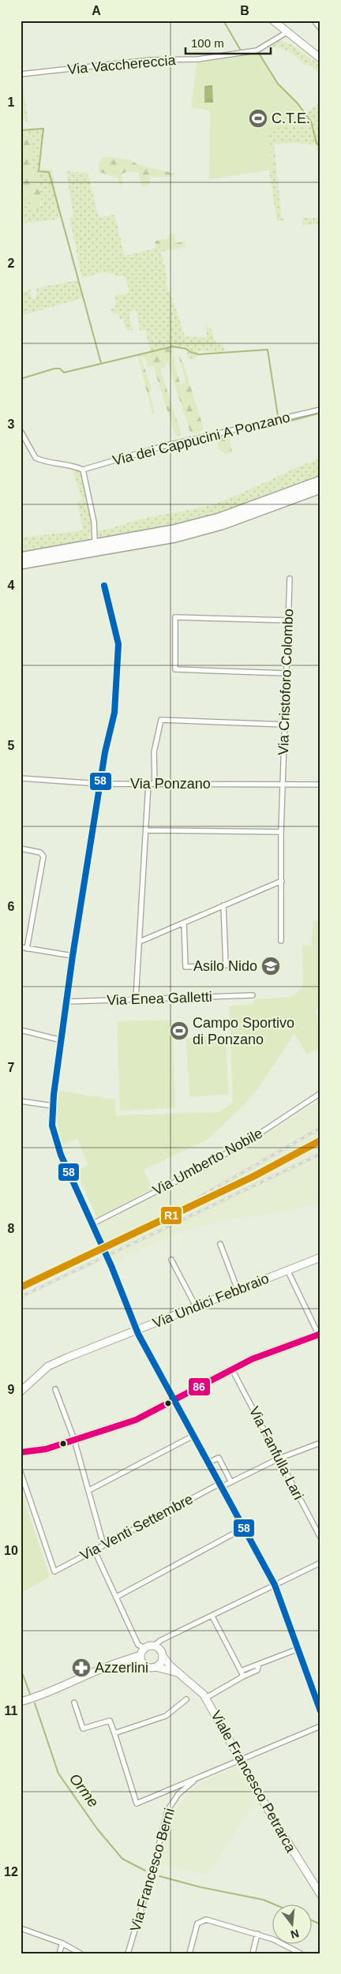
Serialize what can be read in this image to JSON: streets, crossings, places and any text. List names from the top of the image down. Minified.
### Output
{"streets":{"main road":["Via Undici Febbraio","Viale Francesco Petrarca"],"street":["Via Vacchereccia","Via dei Cappucini A Ponzano","Via Cristoforo Colombo","Via Ponzano","Via Enea Galletti","Via Umberto Nobile","Via Fanfulla Lari","Via Venti Settembre","Via Francesco Berni"]},"crossings":[["Via Cristoforo Colombo","Via Ponzano"],["Via Fanfulla Lari","Via Venti Settembre"]],"water":["Orme"],"places":{"sports":["C.T.E.","Campo Sportivo di Ponzano"],"school or university":["Asilo Nido"],"pharmacy":["Azzerlini"]},"lines":["transit line 58","transit line R1","transit line 86"],"scale_bar":"100 m","north":"bottom","grid":{"columns":["A","B"],"rows":["1","2","3","4","5","6","7","8","9","10","11","12"]}}
